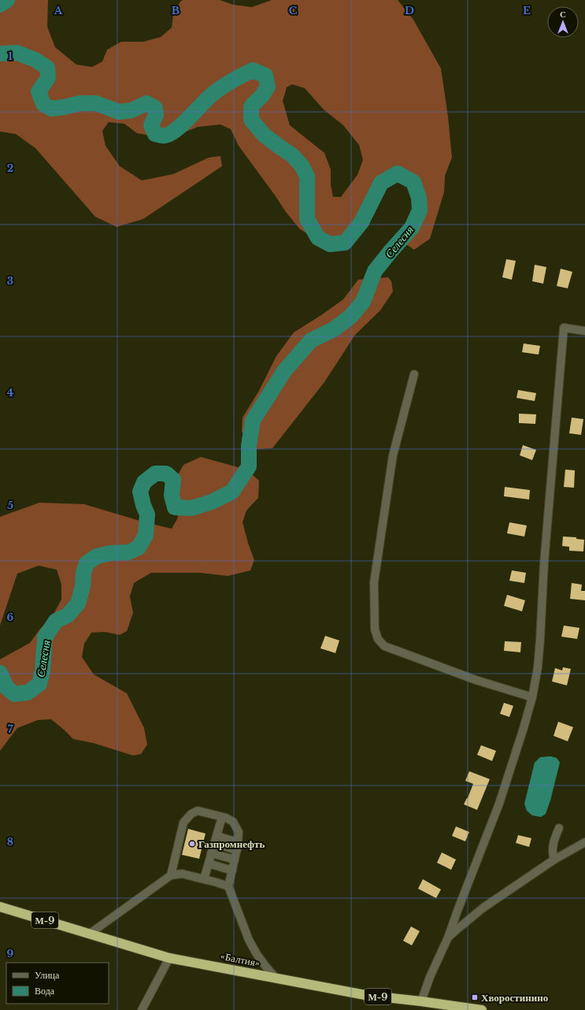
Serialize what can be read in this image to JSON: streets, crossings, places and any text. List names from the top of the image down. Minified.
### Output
{"streets":{"highway":["М-9","«Балтия»"]},"water":["Селесня"],"places":{"other":["Газпромнефть"],"transit":["Хворостинино"]},"legend":["Улица","Вода"],"north":"top","grid":{"columns":["A","B","C","D","E"],"rows":["1","2","3","4","5","6","7","8","9"]}}
